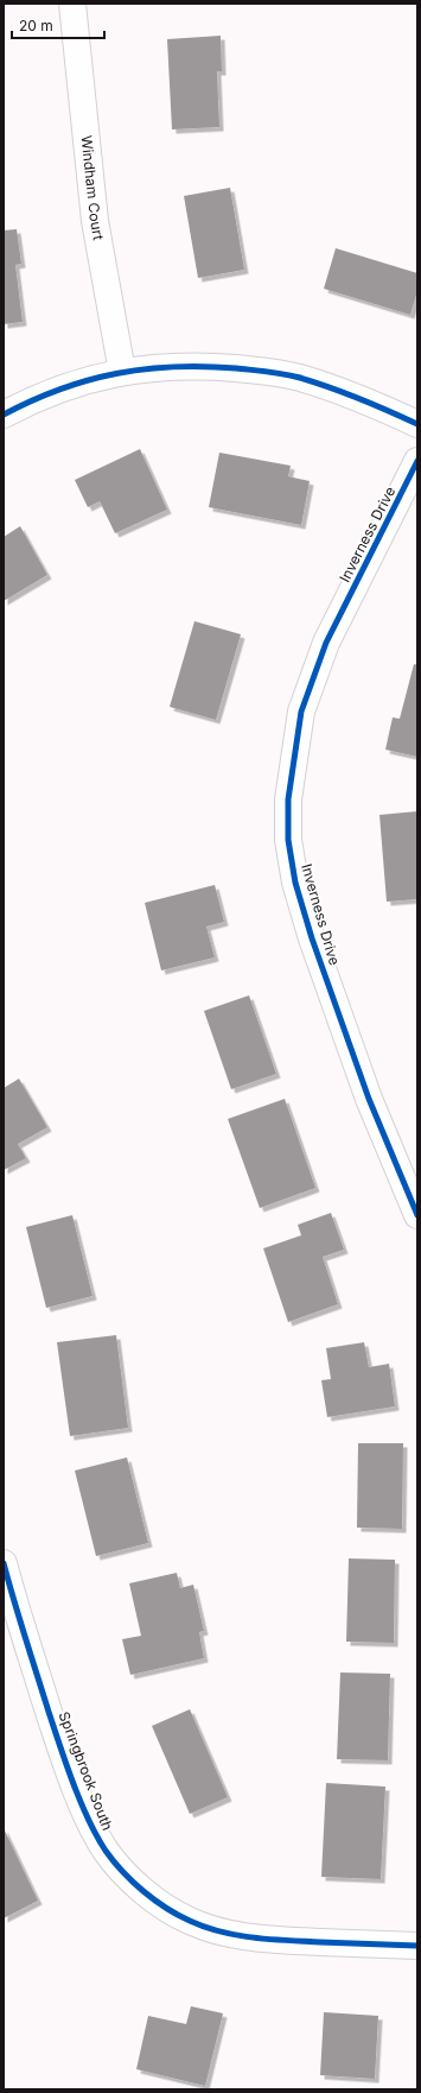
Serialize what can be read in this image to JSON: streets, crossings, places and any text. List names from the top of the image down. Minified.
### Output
{"streets":{"street":["Windham Court","Inverness Drive","Springbrook South"]},"scale_bar":"20 m"}
